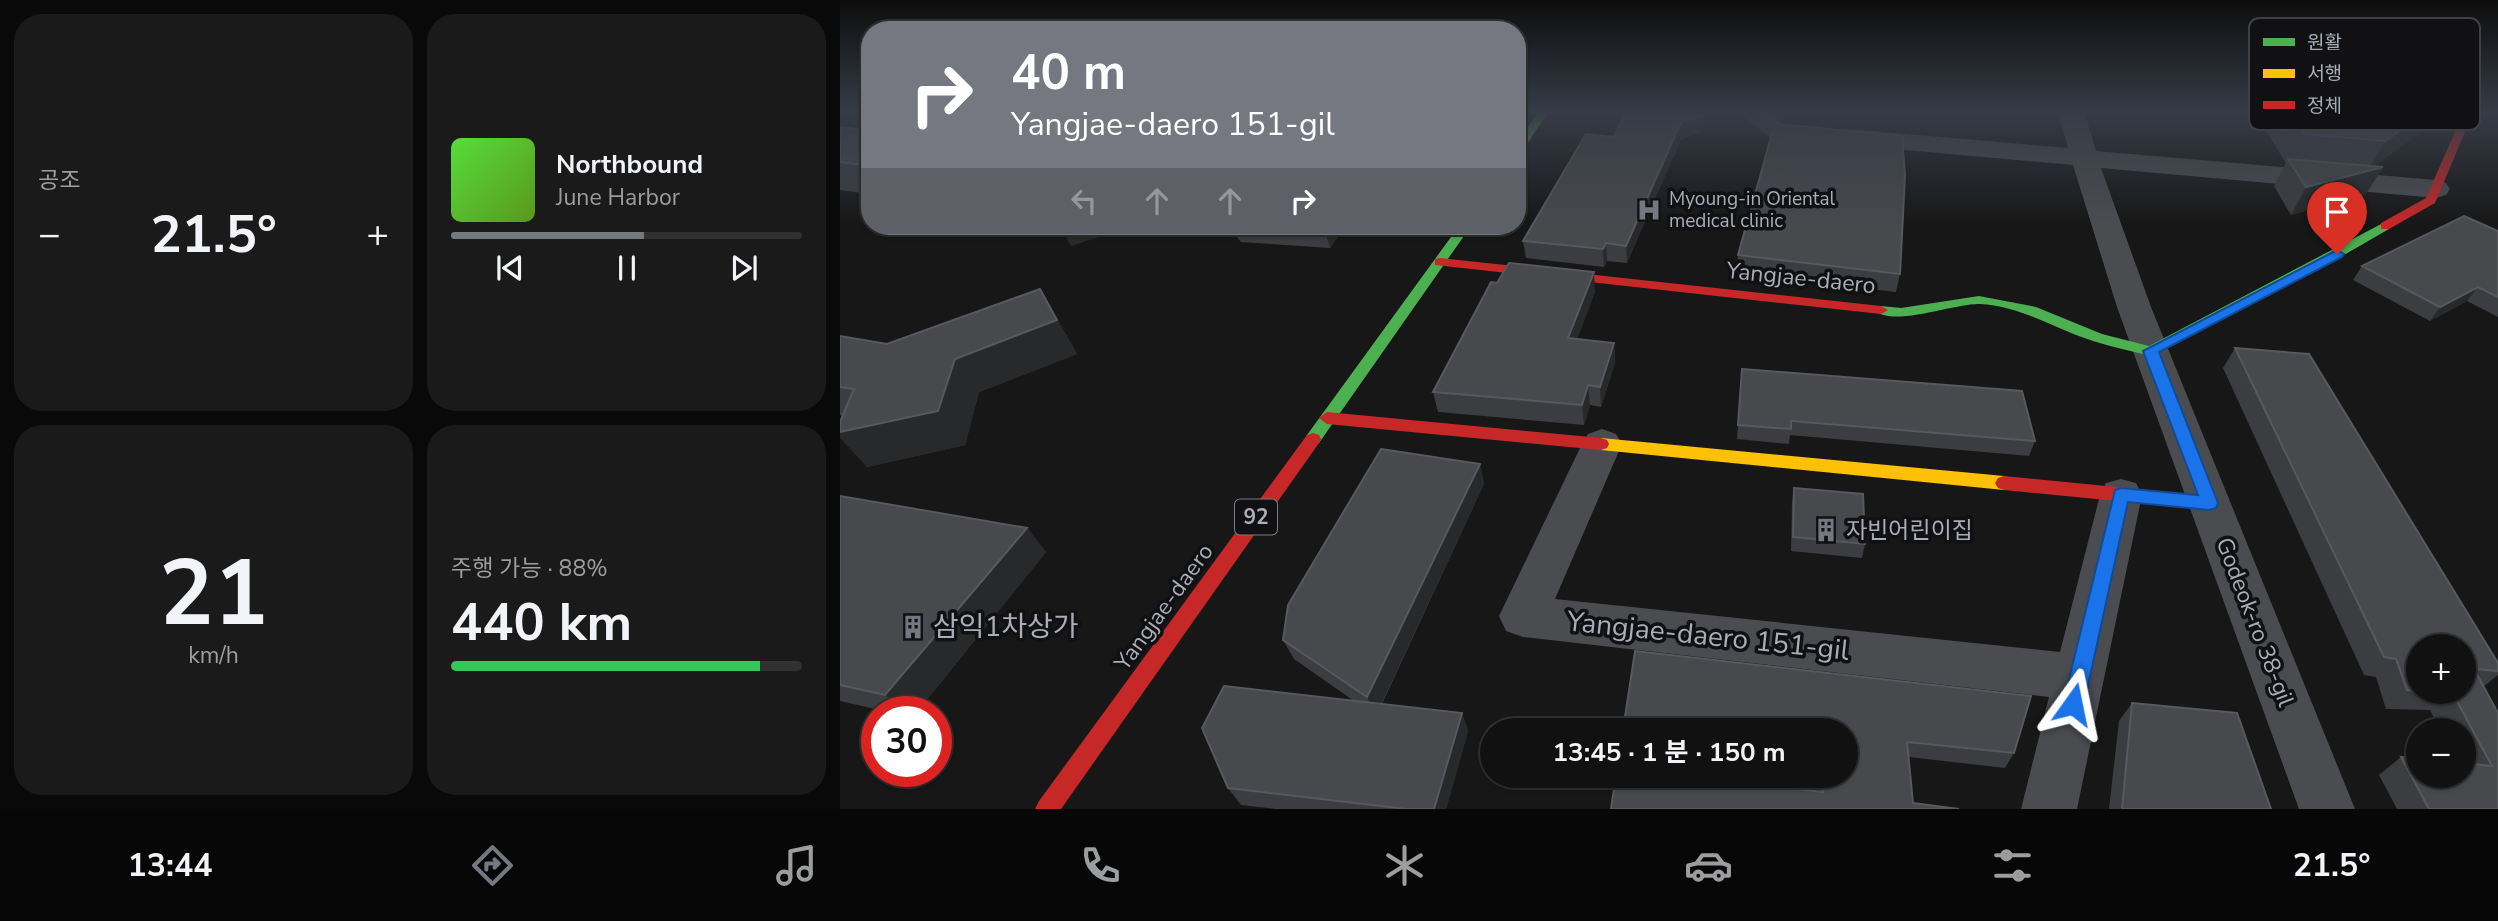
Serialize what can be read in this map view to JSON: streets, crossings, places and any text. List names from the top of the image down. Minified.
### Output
{"streets":{"street":["Yangjae-daero","92","Godeok-ro 38-gil","Yangjae-daero 151-gil"]},"crossings":[["Yangjae-daero","Godeok-ro 38-gil"]],"places":{"hospital":["Myoung-in Oriental medical clinic"],"building":["자빈어린이집","삼익1차상가"]},"legend":["원활","서행","정체"],"page":{"tile":["공조",["21","km/h"],["주행 가능 · 88%","440 km"]],"turn":["40 m","Yangjae-daero 151-gil"],"song":["Northbound","June Harbor"],"heat":["−","21.5°","+"],"map_buttons":["+","−"],"limit":"30","trip":"13:45 · 1 분 · 150 m","tabs":["13:44","21.5°"]}}
